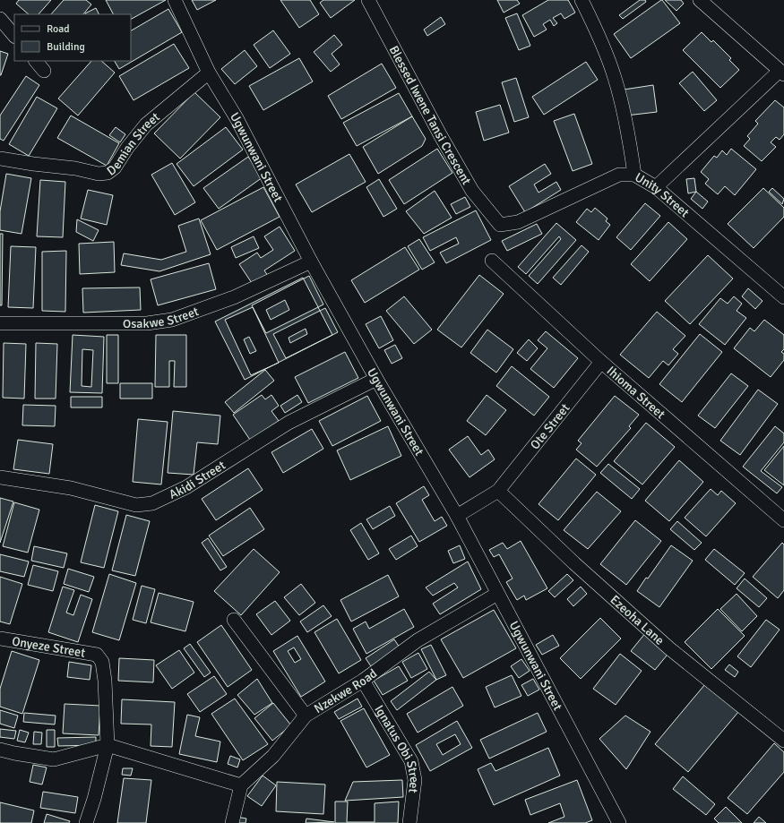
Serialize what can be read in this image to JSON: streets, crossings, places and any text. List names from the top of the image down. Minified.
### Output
{"streets":{"street":["Blessed Iwene Tansi Crescent","Demian Street","Ugwunwani Street","Unity Street","Osakwe Street","Ihioma Street","Ote Street","Akidi Street","Ezeoha Lane","Onyeze Street","Nzekwe Road","Ignatus Obi Street"]},"crossings":[["Blessed Iwene Tansi Crescent","Unity Street"],["Demian Street","Ugwunwani Street"],["Ugwunwani Street","Osakwe Street"],["Ugwunwani Street","Akidi Street"],["Ugwunwani Street","Nzekwe Road"],["Ihioma Street","Ote Street"],["Ote Street","Ezeoha Lane"],["Nzekwe Road","Ignatus Obi Street"]],"legend":["Road","Building"]}
